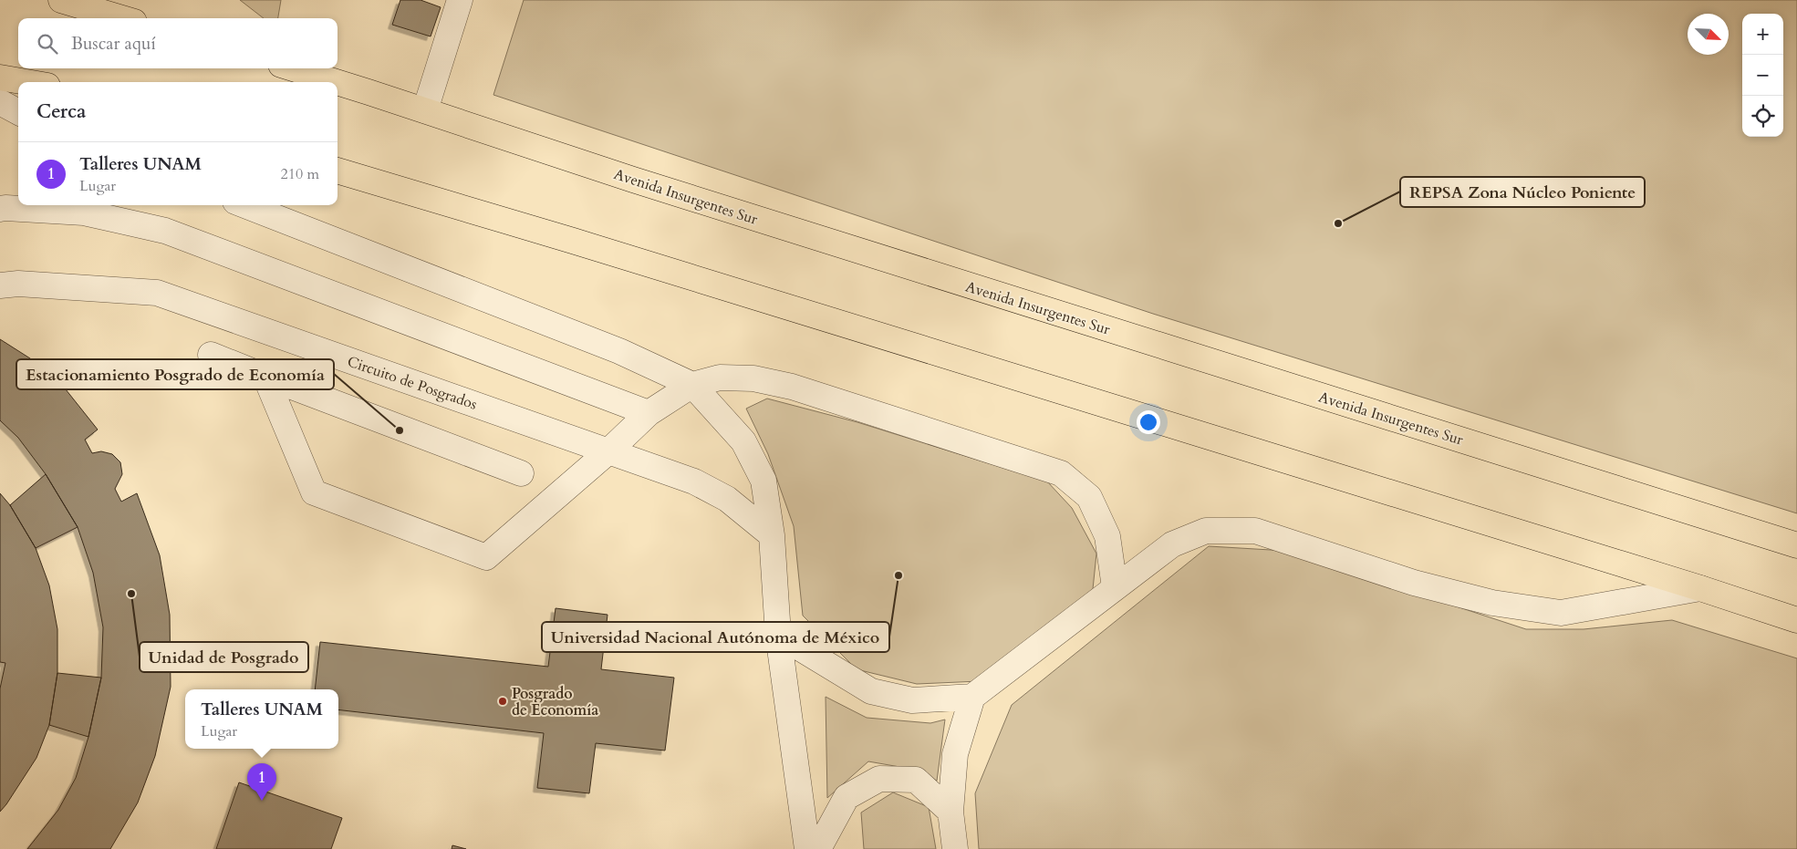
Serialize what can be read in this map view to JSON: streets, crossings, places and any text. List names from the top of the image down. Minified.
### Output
{"streets":{"main road":["Avenida Insurgentes Sur"],"street":["Circuito de Posgrados"]},"places":["REPSA Zona Núcleo Poniente","Estacionamiento Posgrado de Economía","Universidad Nacional Autónoma de México","Unidad de Posgrado","Posgrado de Economía"],"north":"bottom right","page":{"map_buttons":["+","−"],"search":"Buscar aquí","heading":"Cerca","list":[{"mark":"1","name":"Talleres UNAM","note":"Lugar","value":"210 m"}],"popup":["Talleres UNAM","Lugar"],"pins":"1"}}
